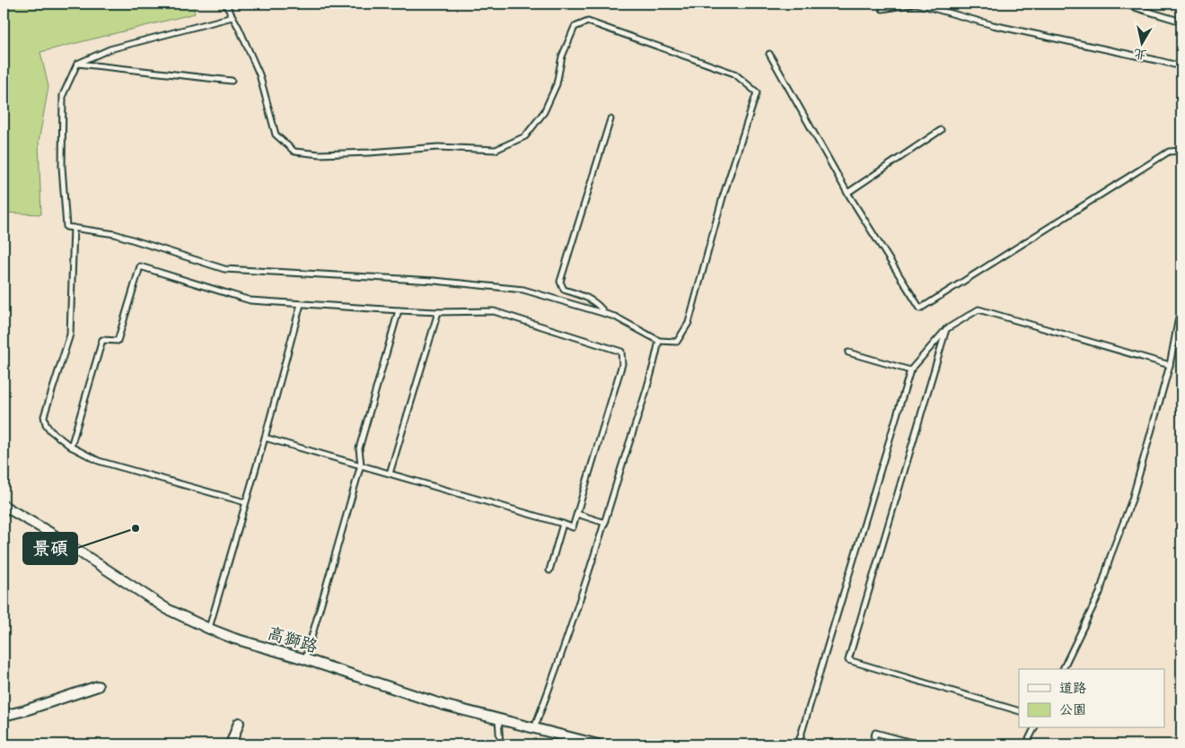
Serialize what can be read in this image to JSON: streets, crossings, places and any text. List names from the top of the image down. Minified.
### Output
{"streets":{"street":["高獅路"]},"places":["景碩"],"legend":["道路","公園"],"north":"bottom"}
